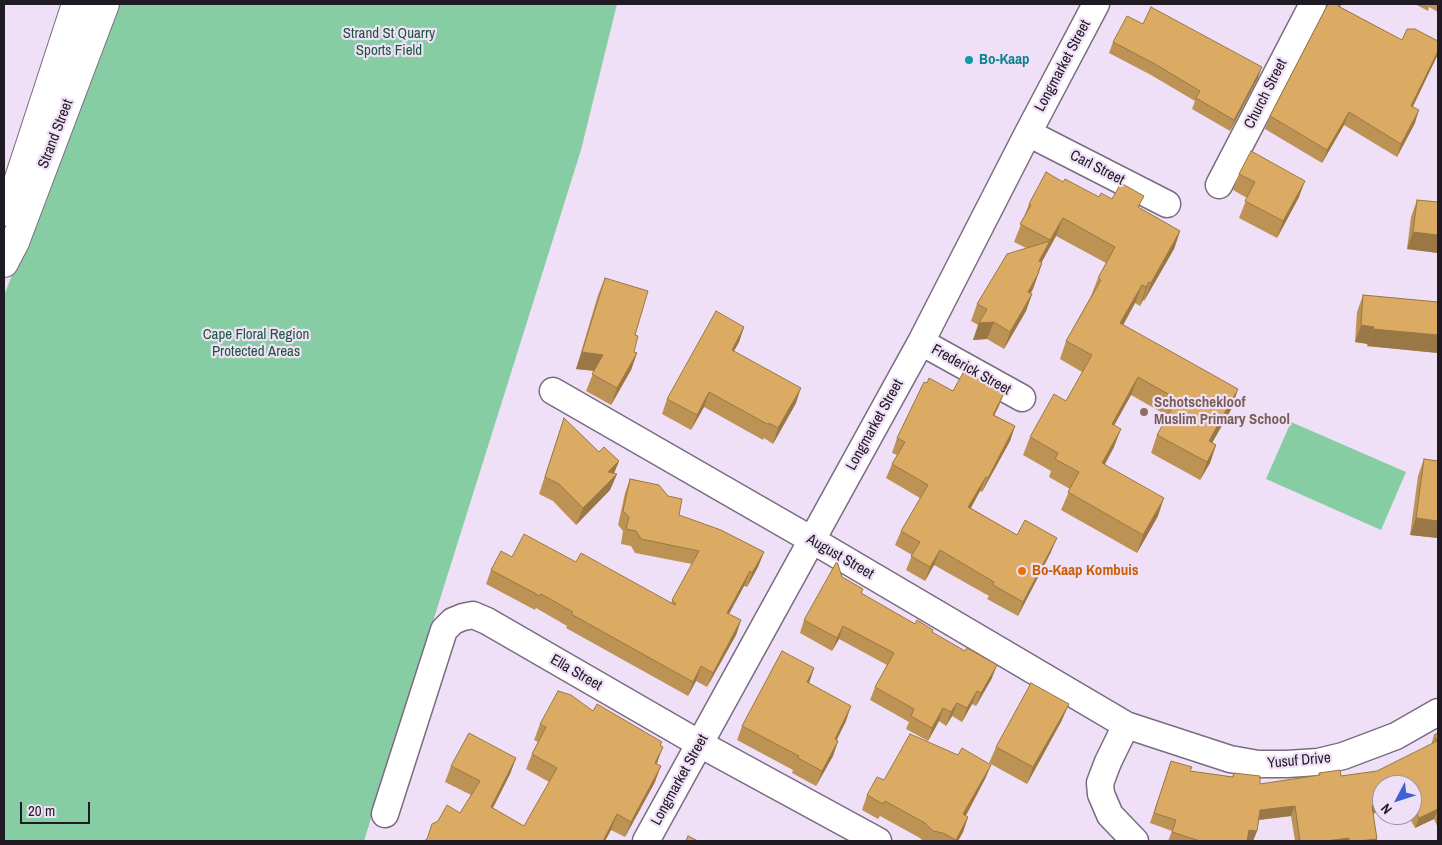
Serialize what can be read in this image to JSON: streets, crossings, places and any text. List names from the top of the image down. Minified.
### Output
{"streets":{"street":["Longmarket Street","Church Street","Strand Street","Carl Street","Frederick Street","August Street","Ella Street","Yusuf Drive"]},"crossings":[["Longmarket Street","Carl Street"],["Longmarket Street","Frederick Street"],["Longmarket Street","August Street"],["Longmarket Street","Ella Street"],["August Street","Yusuf Drive"]],"parks":["Strand St Quarry Sports Field","Cape Floral Region Protected Areas"],"places":["Bo-Kaap","Schotschekloof Muslim Primary School","Bo-Kaap Kombuis"],"scale_bar":"20 m","north":"bottom left"}
